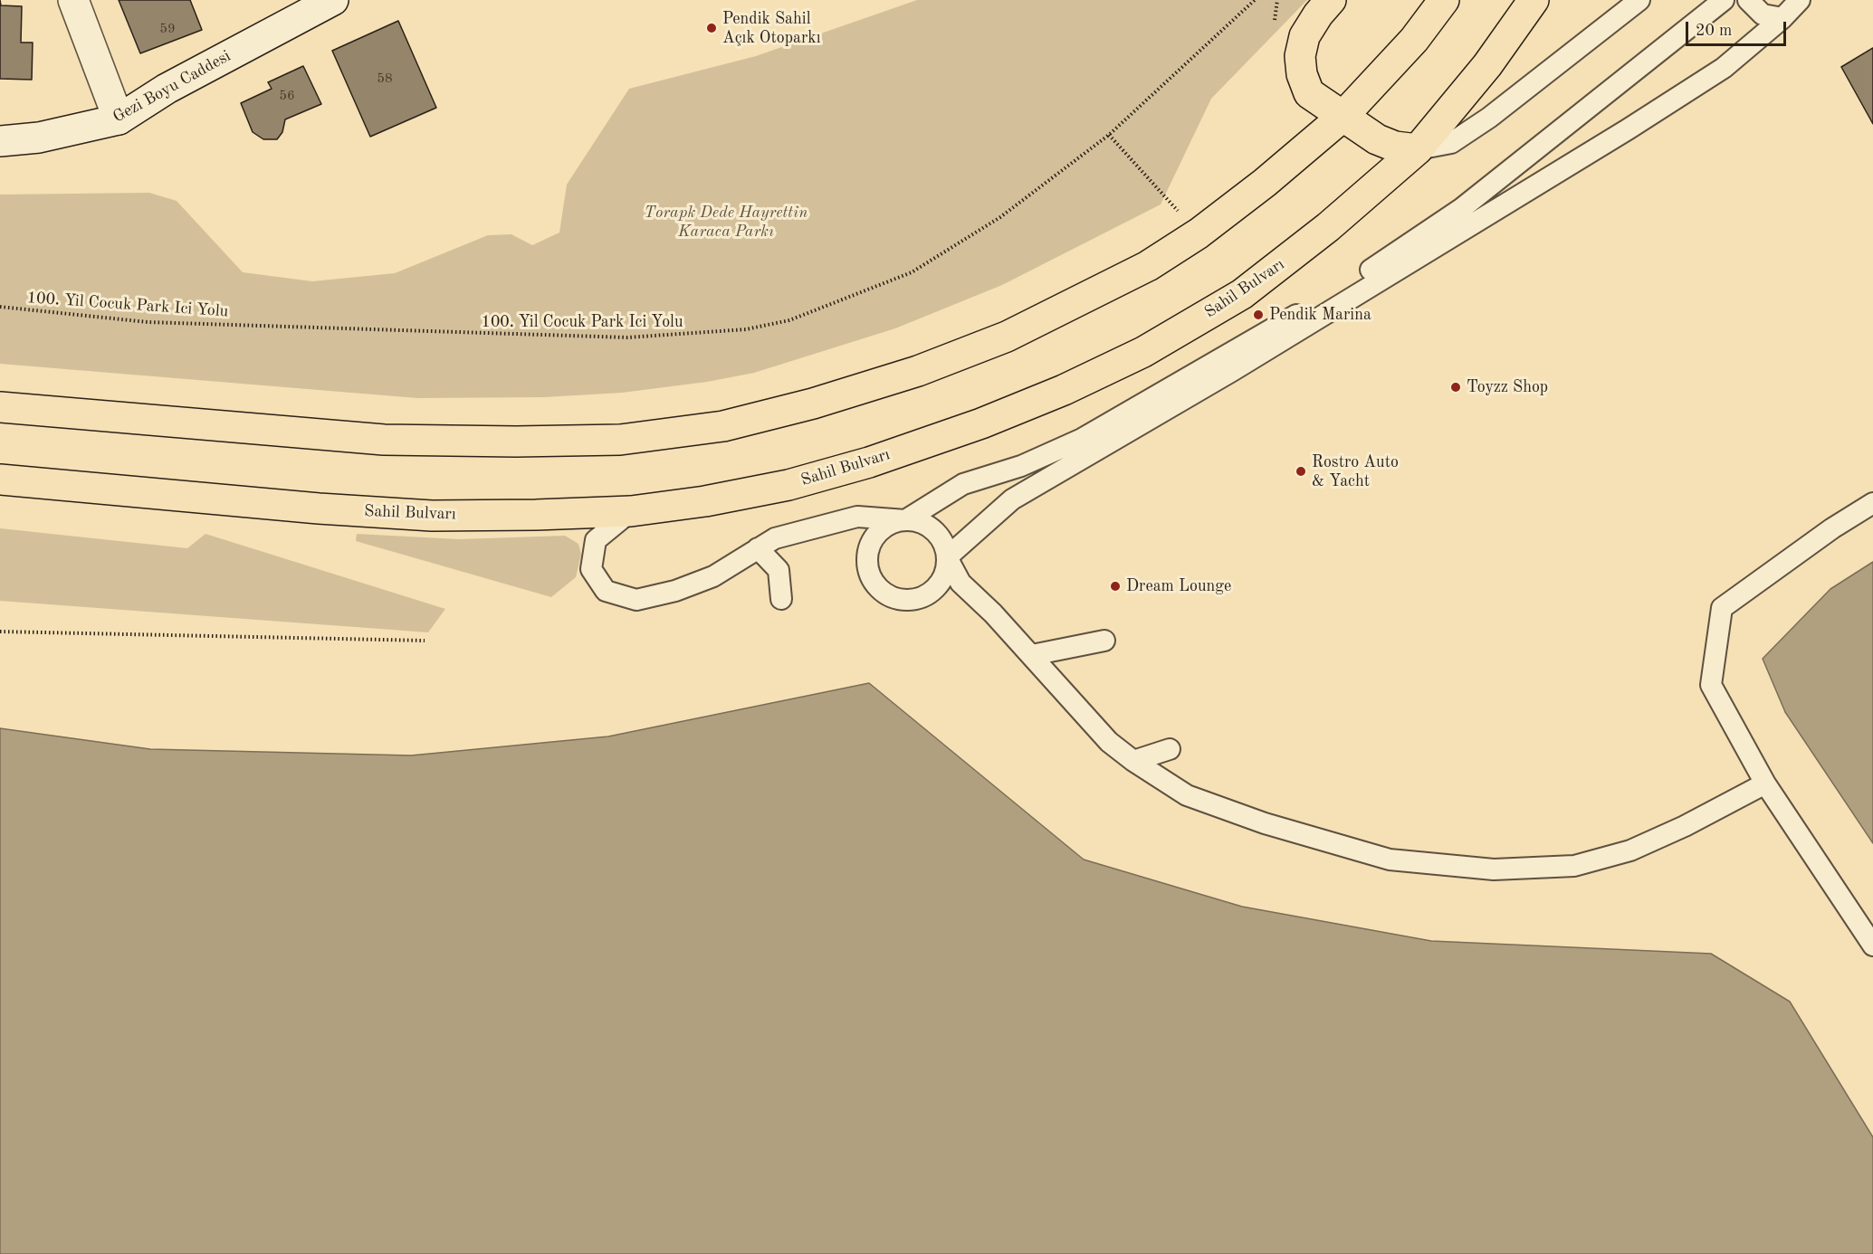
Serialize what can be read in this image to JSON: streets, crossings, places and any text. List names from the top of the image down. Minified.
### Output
{"streets":{"highway":["Sahil Bulvarı"],"street":["Gezi Boyu Caddesi"],"path":["100. Yil Cocuk Park Ici Yolu"]},"parks":["Torapk Dede Hayrettin Karaca Parkı"],"places":["Pendik Sahil Açık Otoparkı","Pendik Marina","Toyzz Shop","Rostro Auto & Yacht","Dream Lounge"],"house_numbers":["59","58","56"],"scale_bar":"20 m"}
